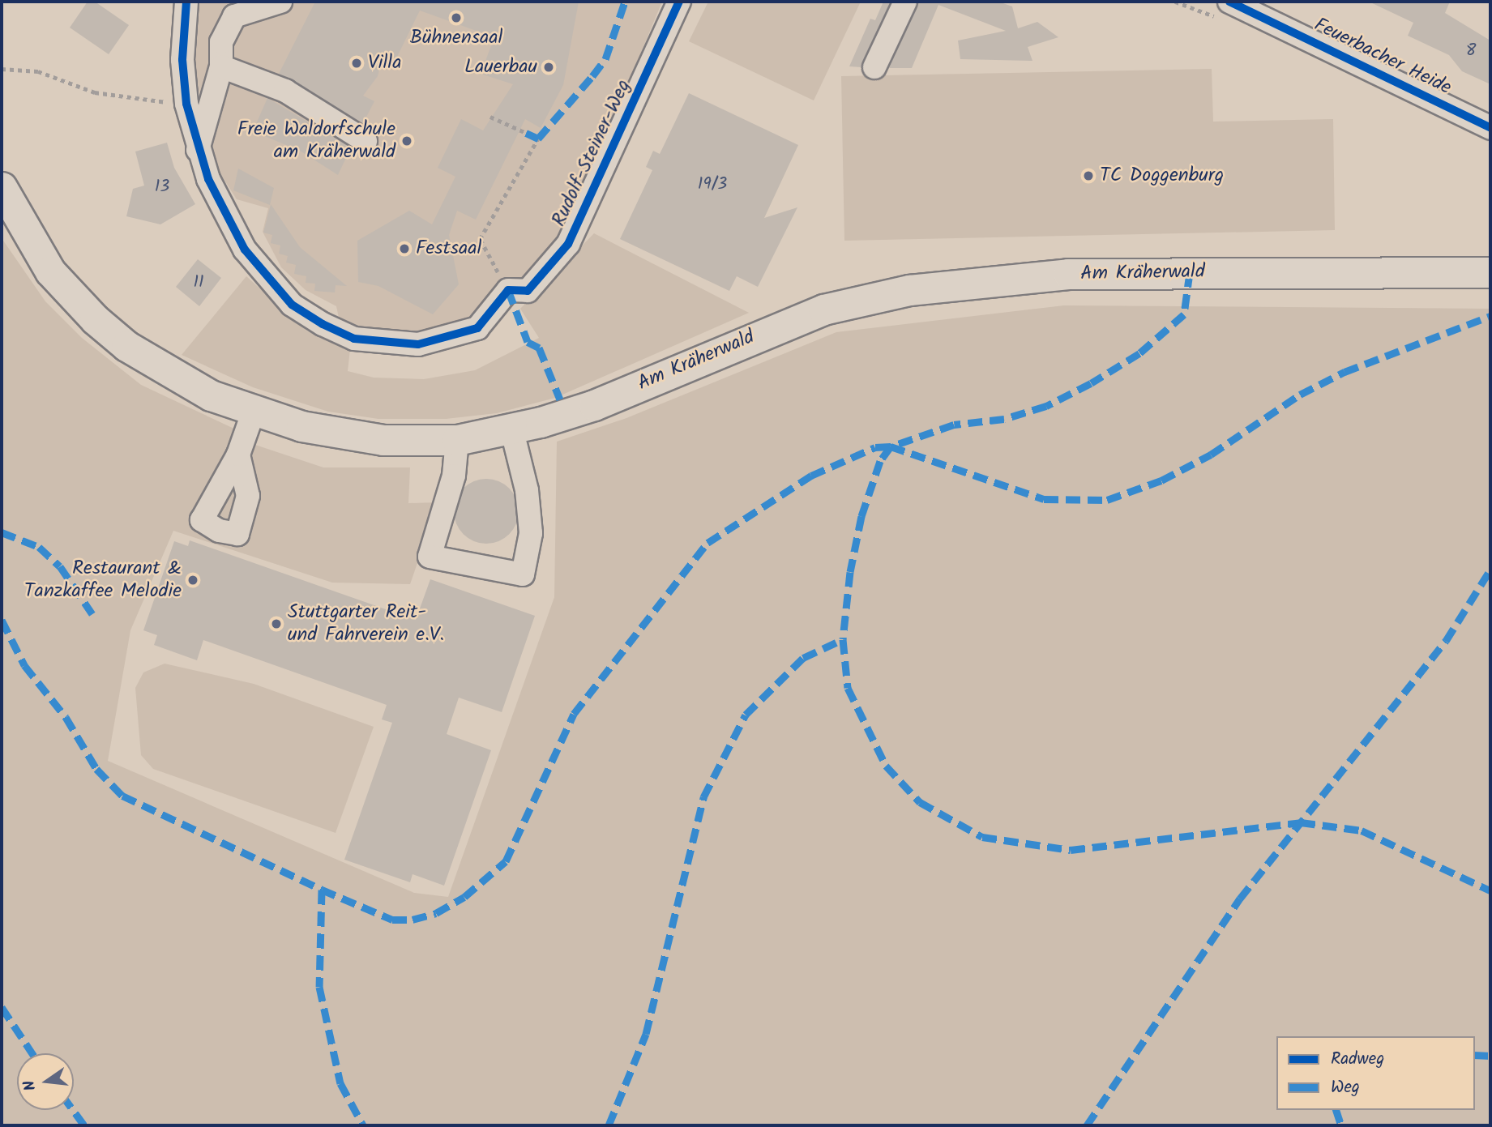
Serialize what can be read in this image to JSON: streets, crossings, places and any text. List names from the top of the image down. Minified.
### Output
{"streets":{"main road":["Am Kräherwald"],"street":["Feuerbacher Heide","Rudolf-Steiner-Weg"]},"places":["Bühnensaal","Villa","Lauerbau","Freie Waldorfschule am Kräherwald","TC Doggenburg","Festsaal","Restaurant & Tanzkaffee Melodie","Stuttgarter Reit- und Fahrverein e.V."],"house_numbers":["8","19/3","13","11"],"legend":["Radweg","Weg"],"north":"left"}
